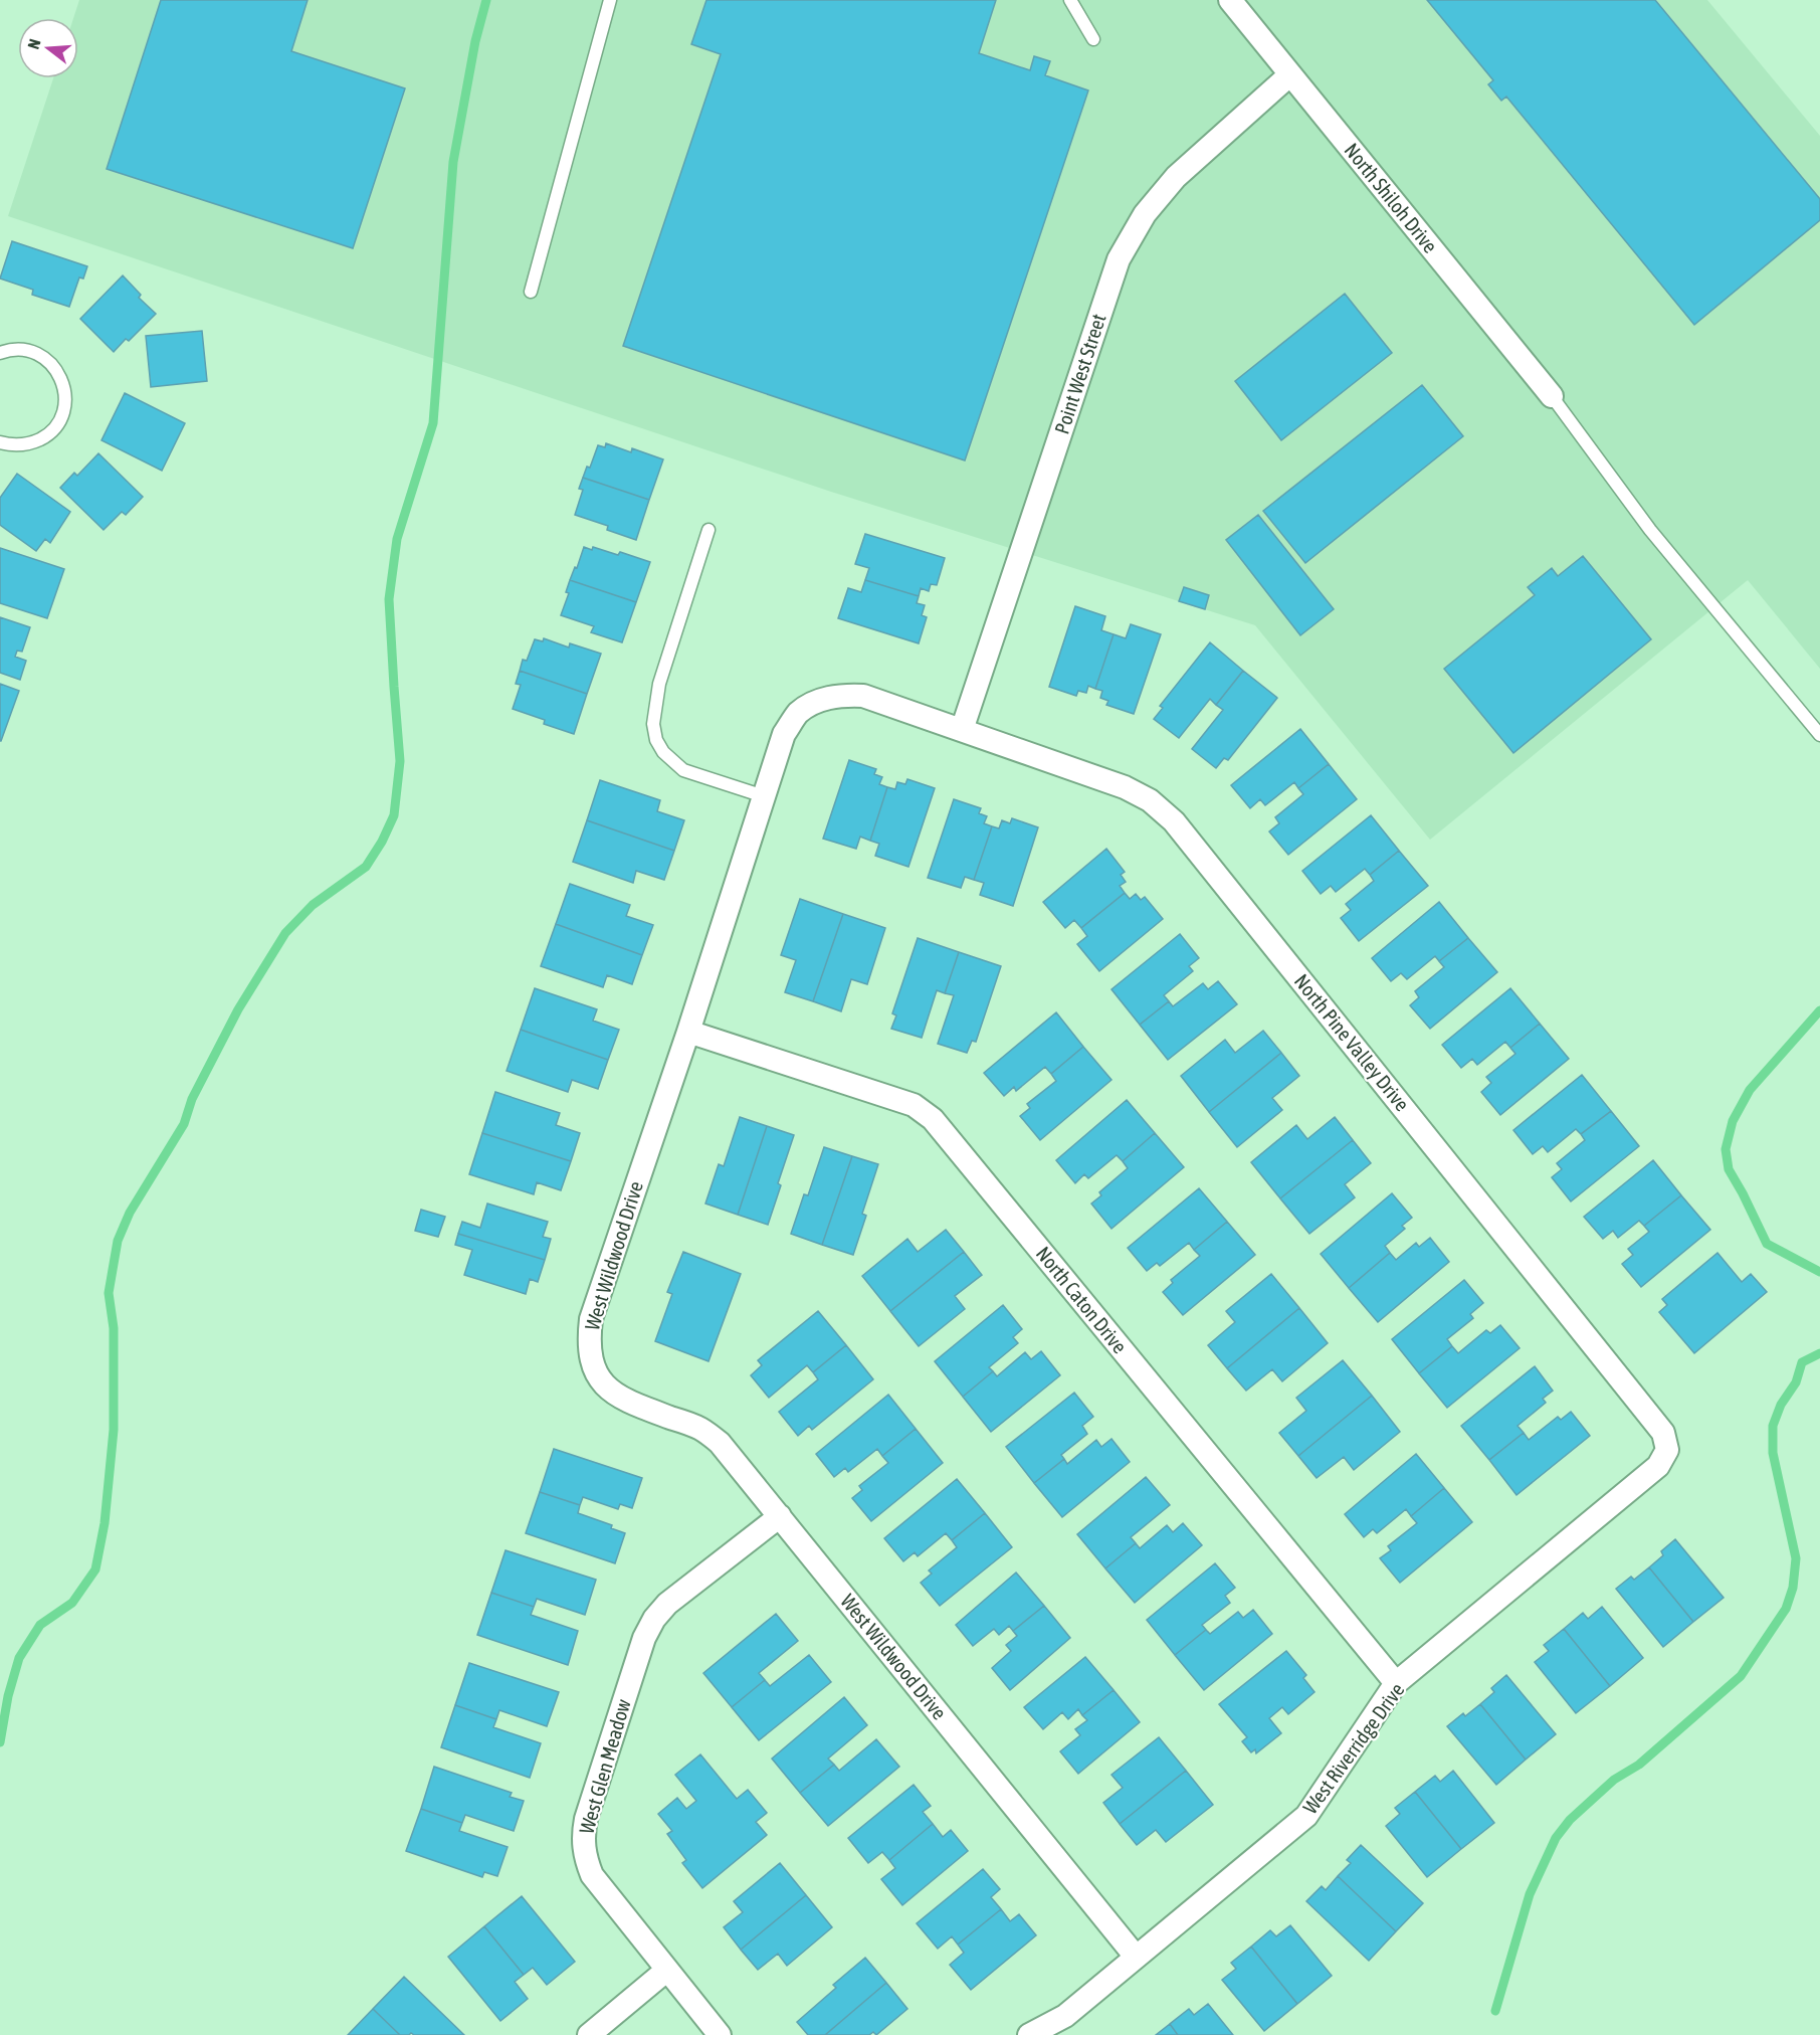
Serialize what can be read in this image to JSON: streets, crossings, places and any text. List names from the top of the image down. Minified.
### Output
{"streets":{"street":["North Shiloh Drive","Point West Street","North Pine Valley Drive","West Wildwood Drive","North Caton Drive","West Riverridge Drive","West Glen Meadow"]},"crossings":[["North Shiloh Drive","Point West Street"],["Point West Street","North Pine Valley Drive"],["Point West Street","West Wildwood Drive"],["North Pine Valley Drive","West Wildwood Drive"],["North Pine Valley Drive","West Riverridge Drive"],["West Wildwood Drive","North Caton Drive"],["West Wildwood Drive","West Riverridge Drive"],["West Wildwood Drive","West Glen Meadow"],["North Caton Drive","West Riverridge Drive"]],"north":"left"}
